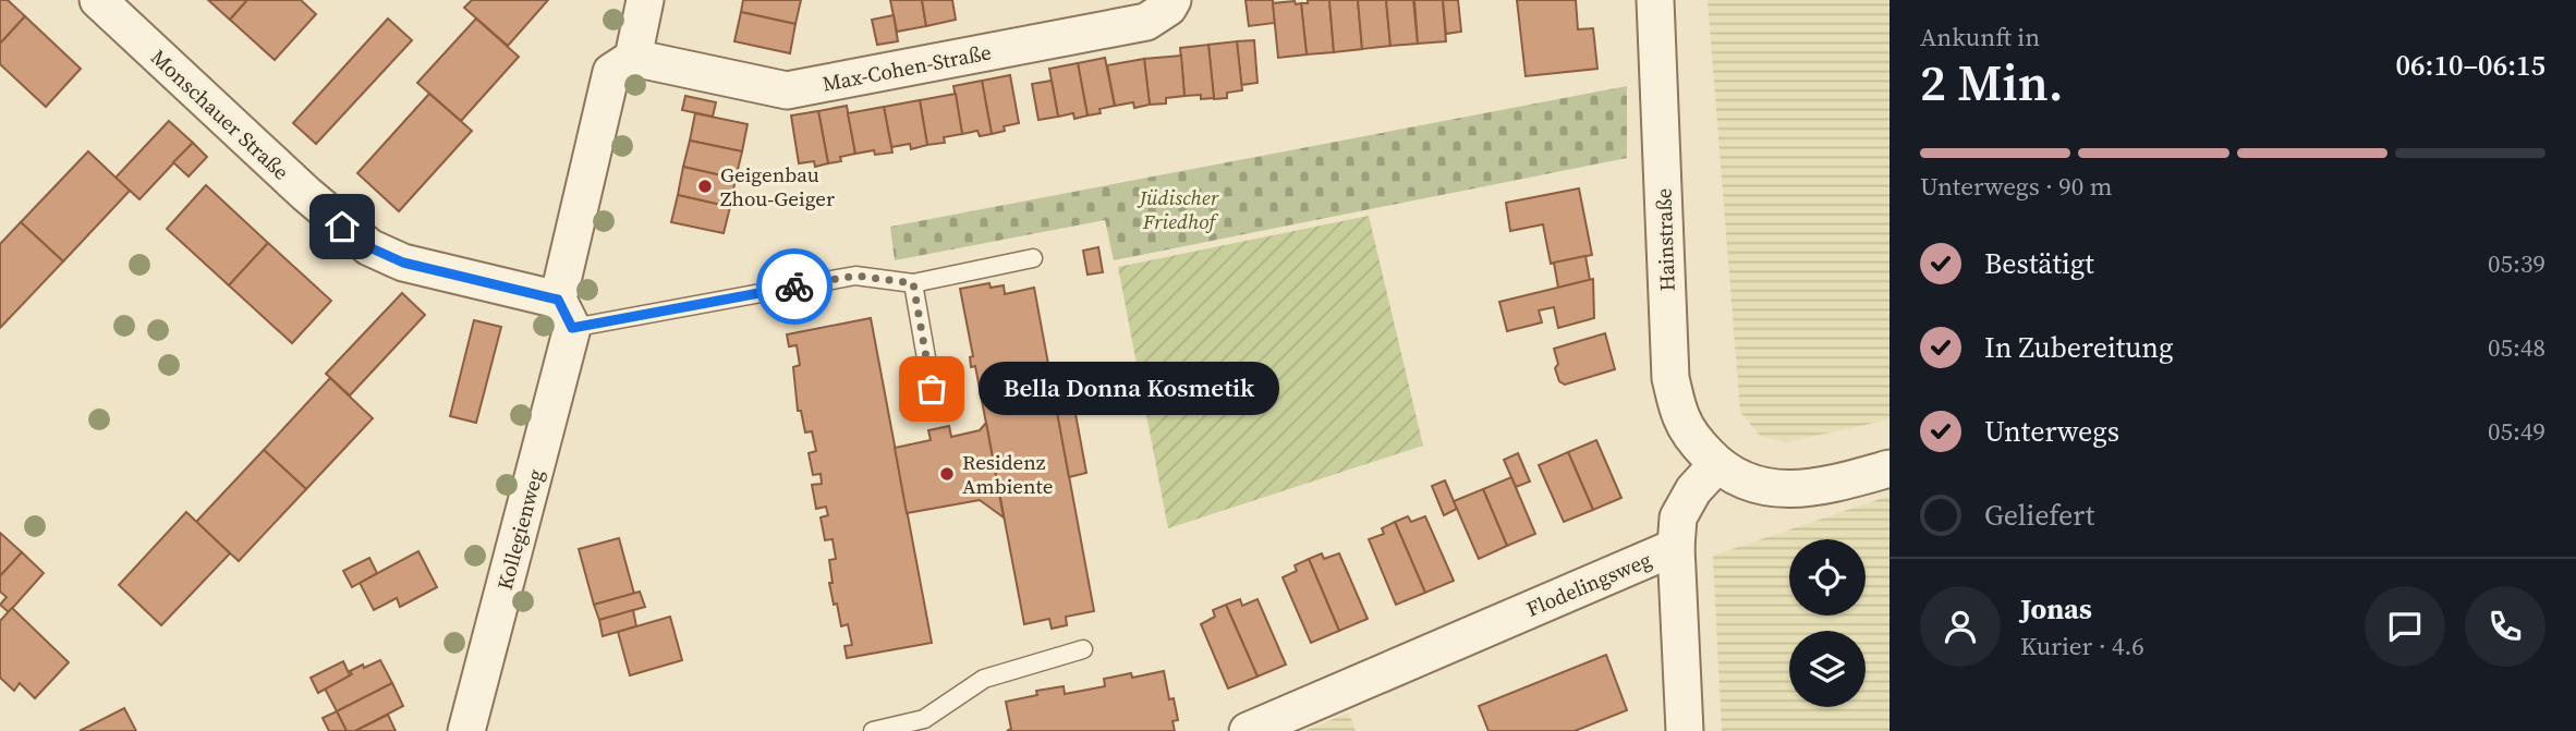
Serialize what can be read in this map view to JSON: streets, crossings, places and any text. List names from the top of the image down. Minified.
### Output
{"streets":{"street":["Max-Cohen-Straße","Monschauer Straße","Hainstraße","Kollegienweg","Flodelingsweg"]},"crossings":[["Max-Cohen-Straße","Kollegienweg"],["Monschauer Straße","Kollegienweg"],["Hainstraße","Flodelingsweg"]],"parks":["Jüdischer Friedhof"],"places":["Geigenbau Zhou-Geiger","Bella Donna Kosmetik","Residenz Ambiente"],"page":{"heading":["2 Min.","Ankunft in","06:10–06:15"],"panel":["Jonas","Kurier · 4.6"],"bar":"Unterwegs · 90 m","list":[["Bestätigt","05:39"],["In Zubereitung","05:48"],["Unterwegs","05:49"],"Geliefert"],"bubble":"Bella Donna Kosmetik"}}
